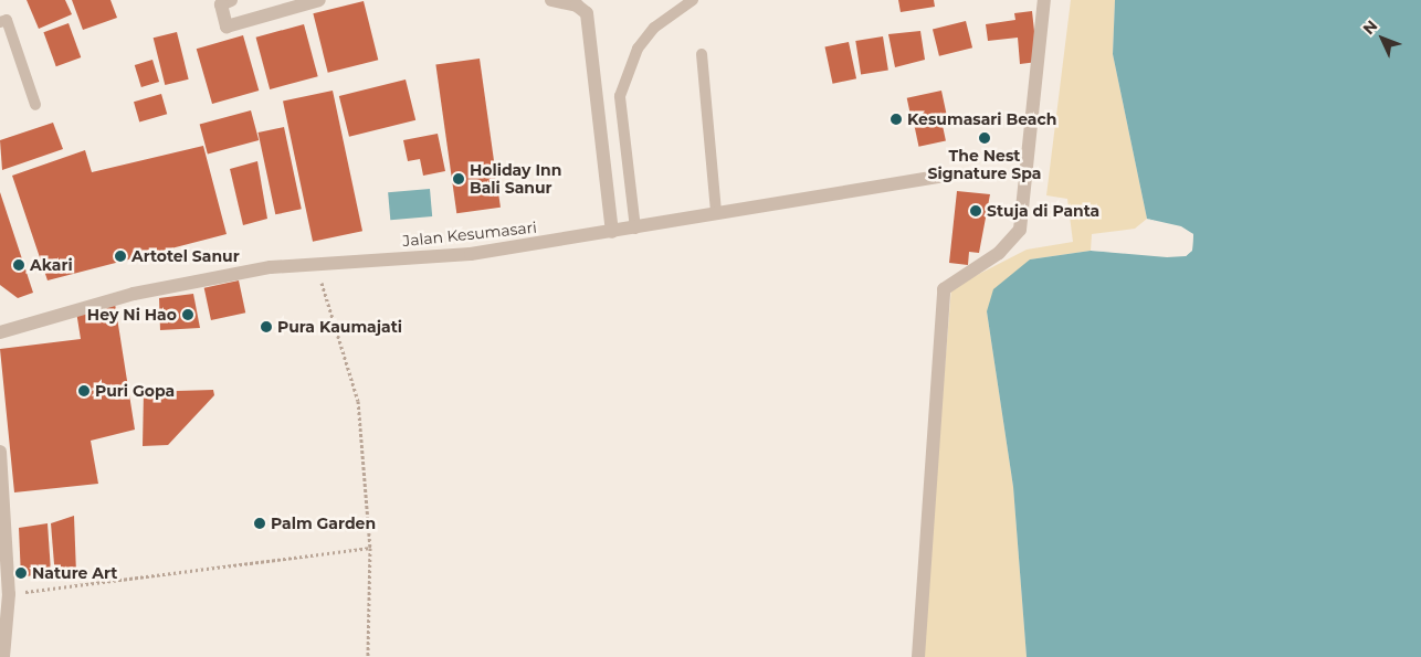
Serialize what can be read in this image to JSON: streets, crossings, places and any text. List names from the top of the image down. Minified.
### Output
{"streets":{"street":["Jalan Kesumasari"]},"places":["Kesumasari Beach","The Nest Signature Spa","Holiday Inn Bali Sanur","Stuja di Panta","Artotel Sanur","Akari","Hey Ni Hao","Pura Kaumajati","Puri Gopa","Palm Garden","Nature Art"],"north":"top left"}
